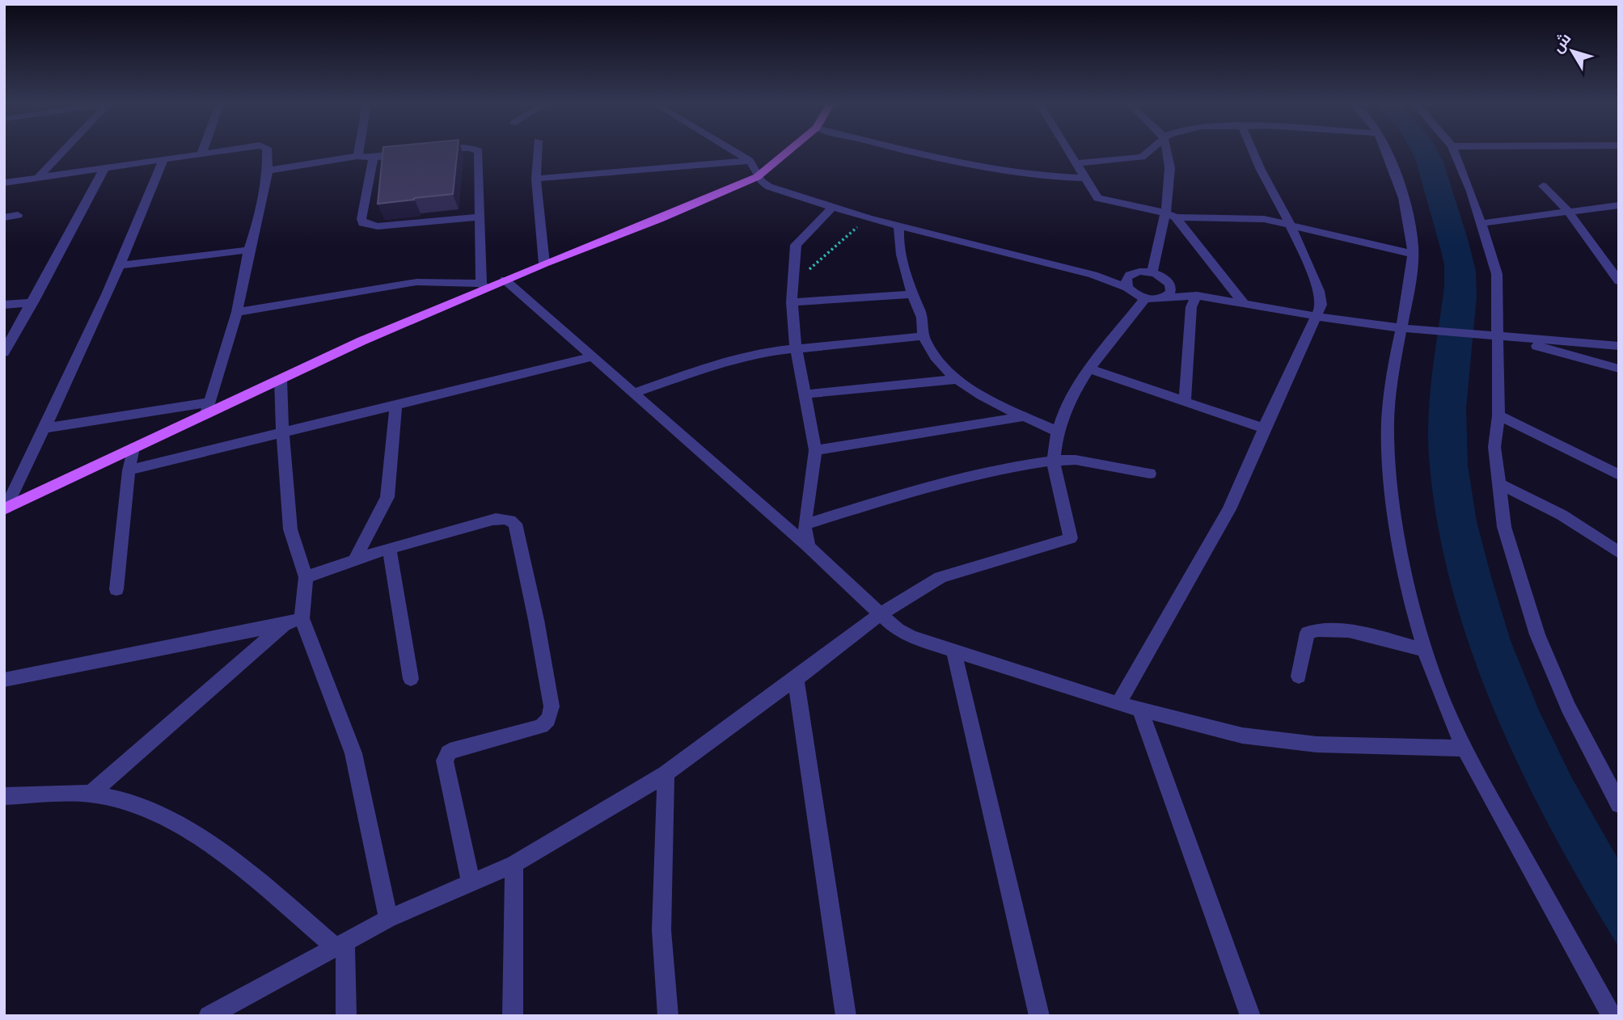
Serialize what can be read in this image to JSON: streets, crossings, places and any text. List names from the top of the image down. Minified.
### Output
{"north":"top left"}
